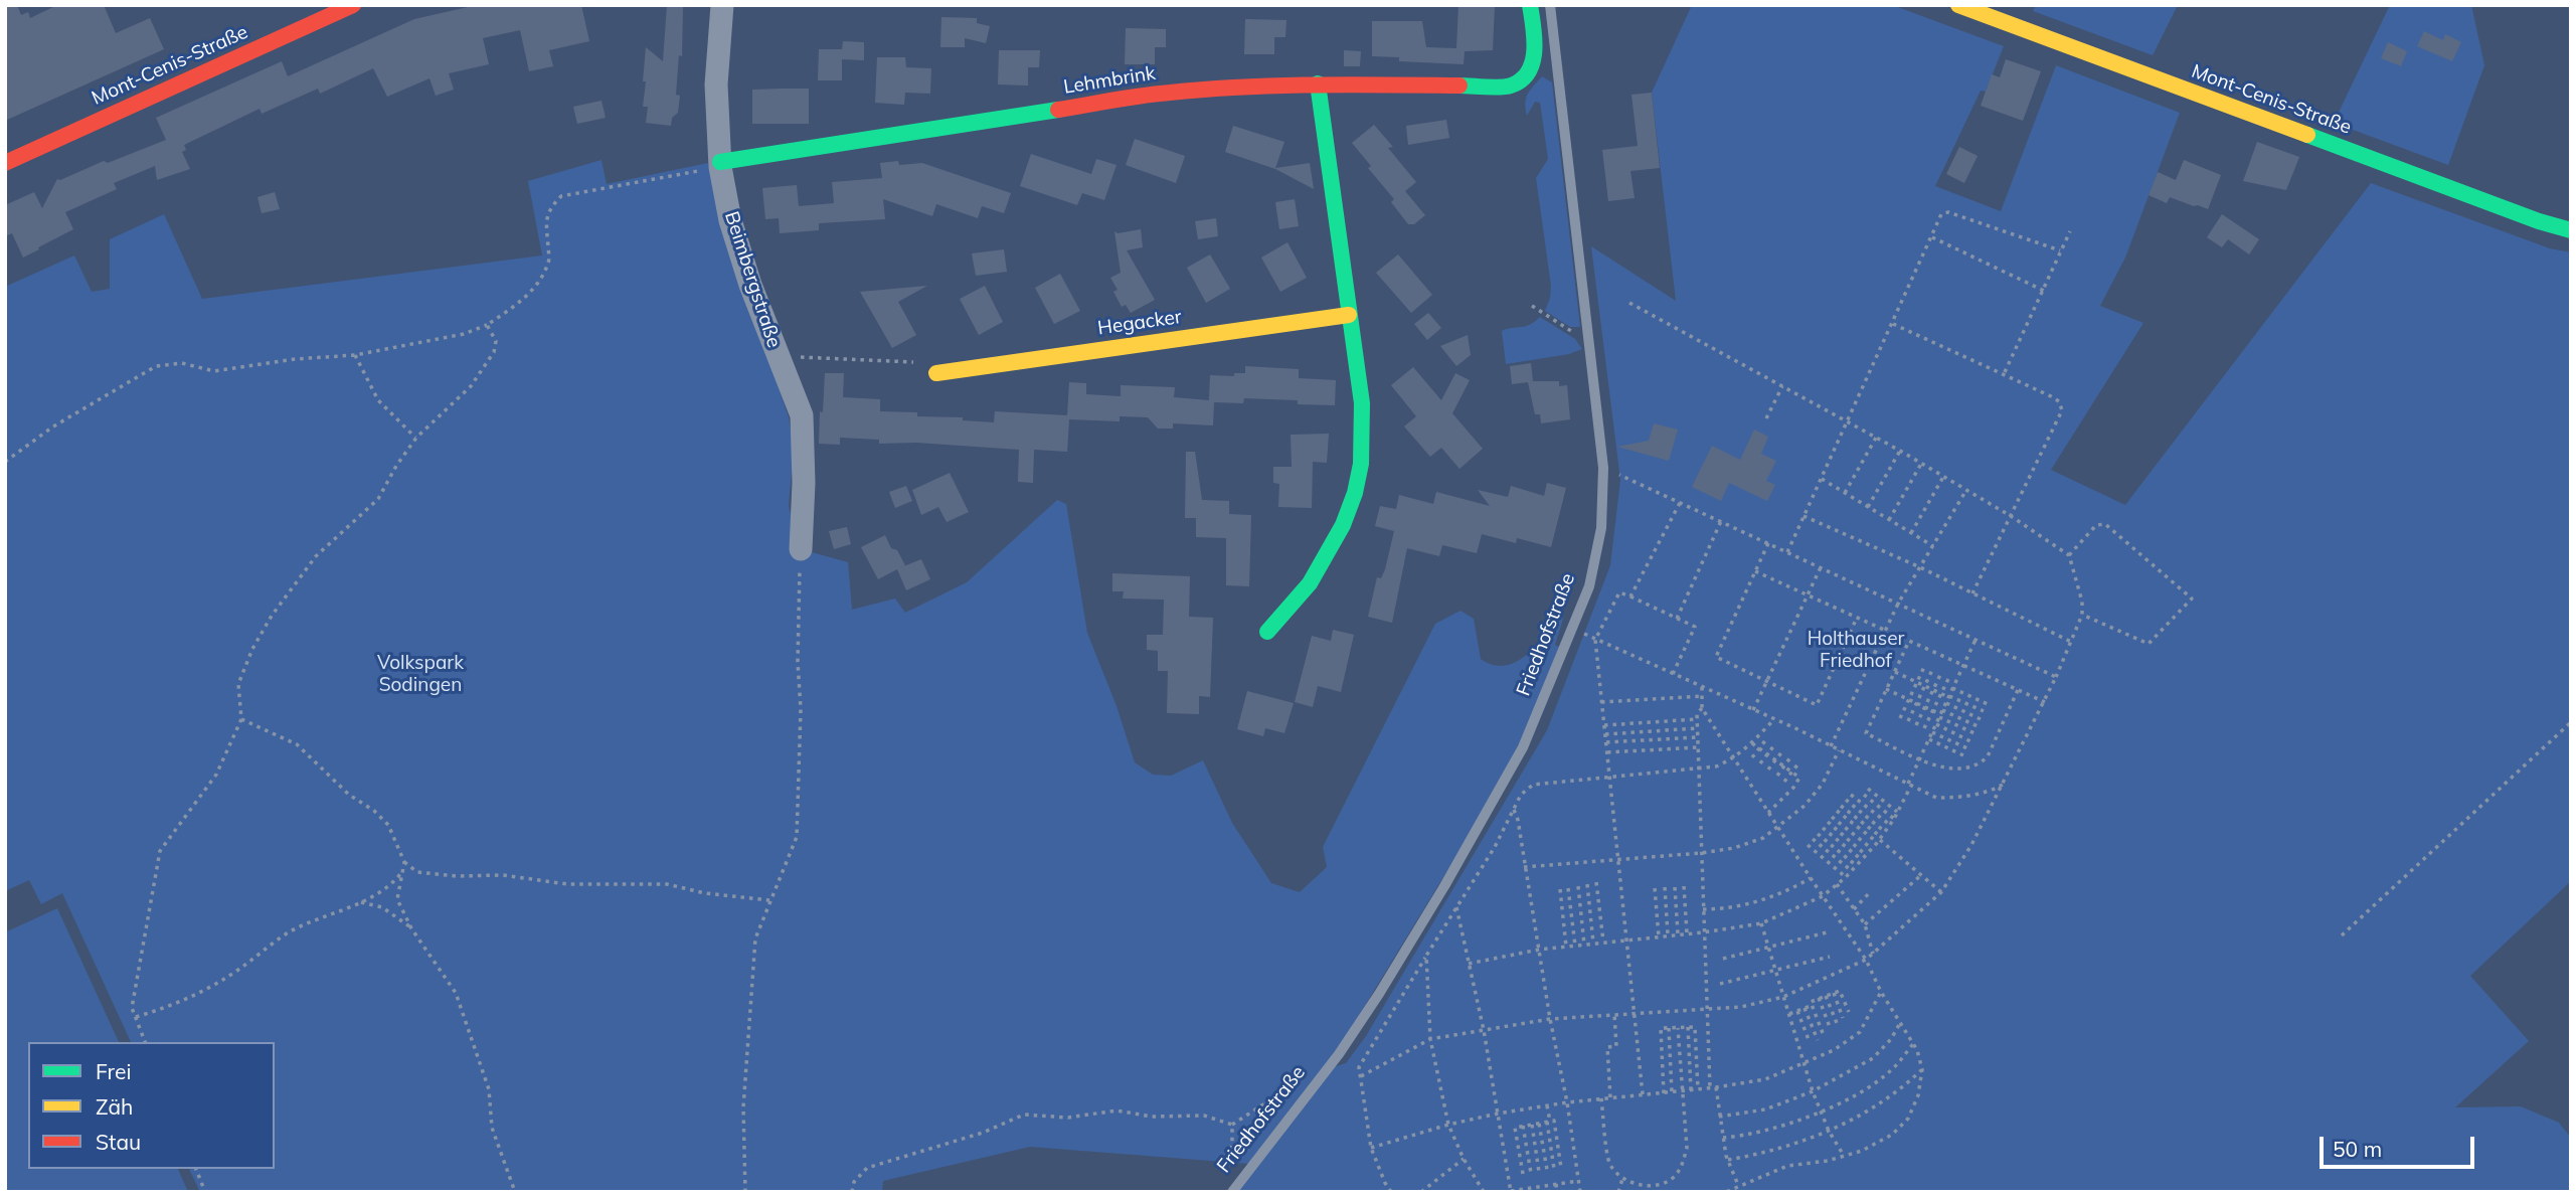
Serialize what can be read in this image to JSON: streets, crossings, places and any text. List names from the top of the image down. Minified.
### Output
{"streets":{"street":["Mont-Cenis-Straße","Lehmbrink","Beimbergstraße","Hegacker"],"lane":["Friedhofstraße"]},"crossings":[["Lehmbrink","Beimbergstraße"]],"parks":["Holthauser Friedhof","Volkspark Sodingen"],"legend":["Frei","Zäh","Stau"],"scale_bar":"50 m"}
